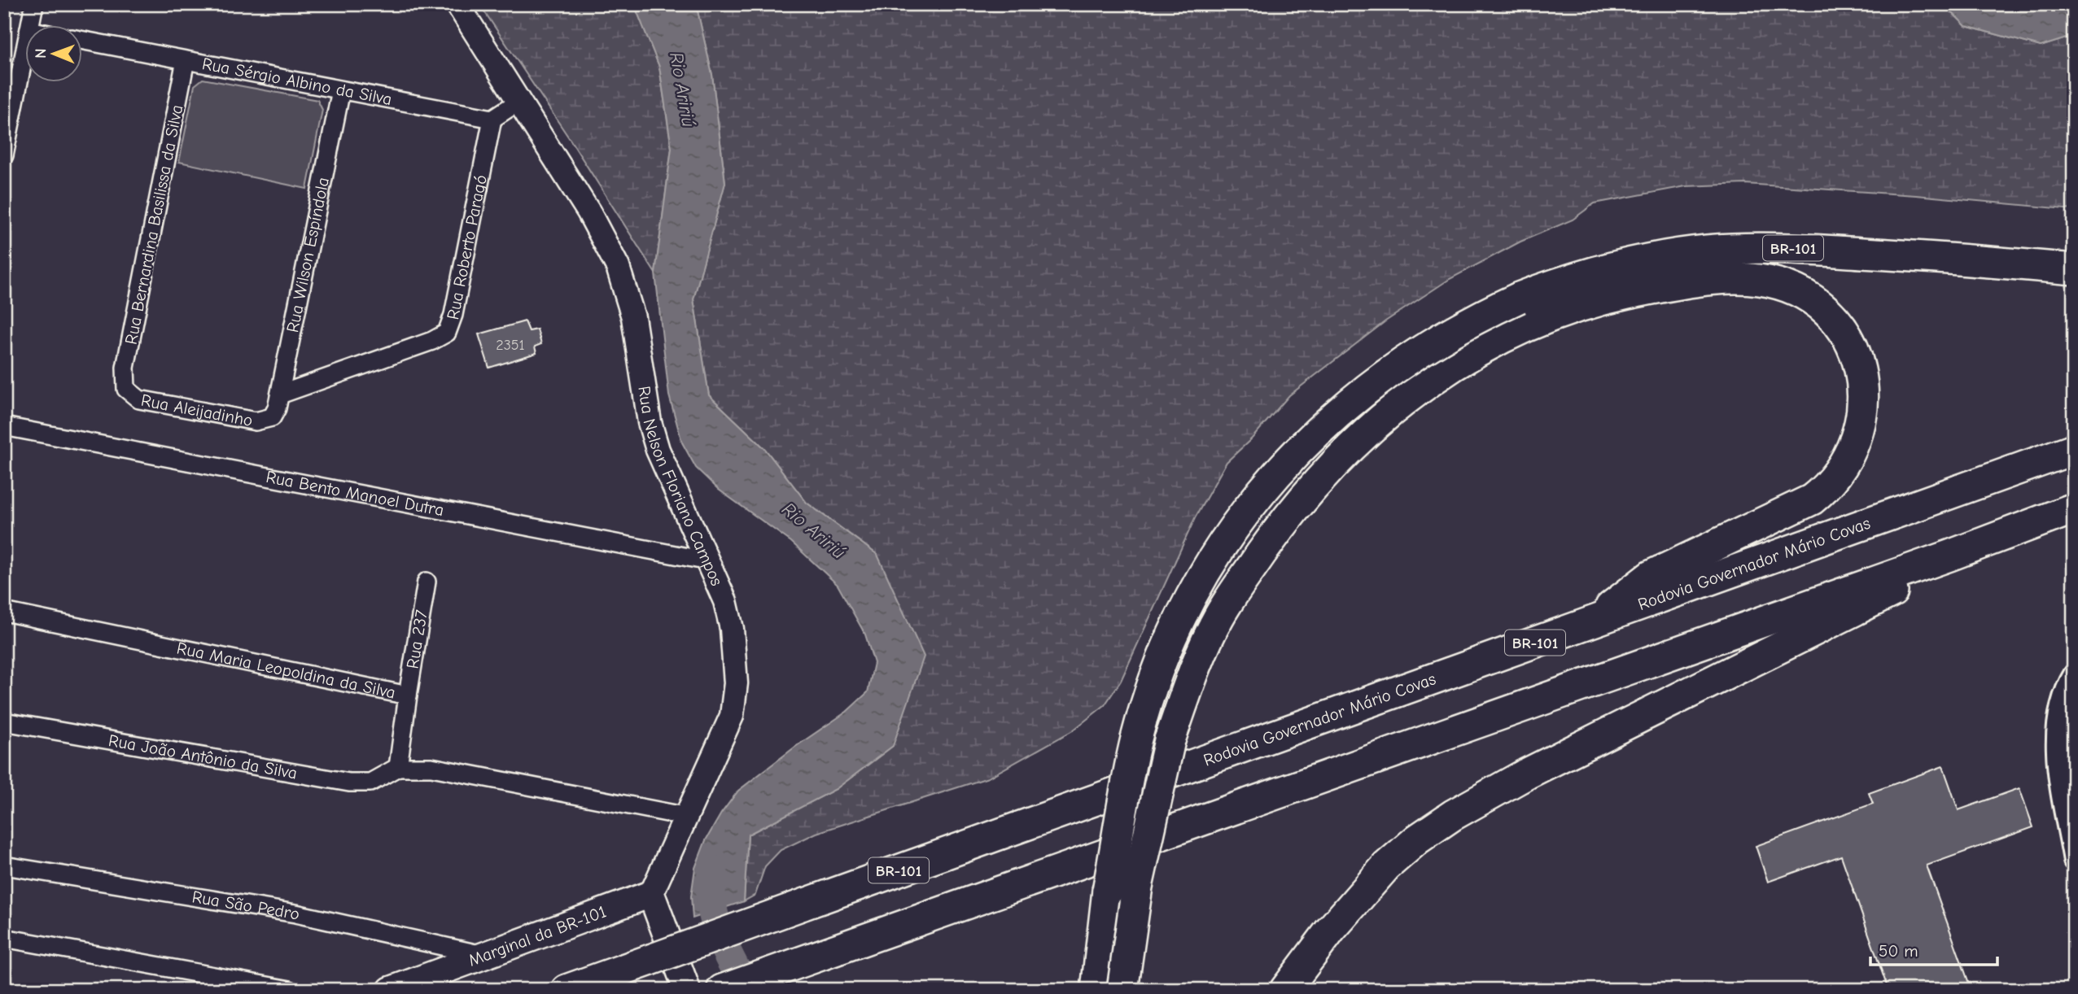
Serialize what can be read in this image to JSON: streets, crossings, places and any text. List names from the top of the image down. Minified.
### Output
{"streets":{"highway":["BR-101","Rodovia Governador Mário Covas"],"main road":["Rua Nelson Floriano Campos","Marginal da BR-101"],"street":["Rua Sérgio Albino da Silva","Rua Bernardina Basilissa da Silva","Rua Roberto Paragó","Rua Wilson Espíndola","Rua Aleijadinho","Rua Bento Manoel Dutra","Rua 237","Rua Maria Leopoldina da Silva","Rua João Antônio da Silva","Rua São Pedro"]},"crossings":[["Rua Sérgio Albino da Silva","Rua Bernardina Basilissa da Silva"],["Rua Sérgio Albino da Silva","Rua Roberto Paragó"],["Rua Sérgio Albino da Silva","Rua Wilson Espíndola"],["Rua Bernardina Basilissa da Silva","Rua Aleijadinho"],["Rua Roberto Paragó","Rua Wilson Espíndola"],["BR-101","Rodovia Governador Mário Covas"],["Rua Wilson Espíndola","Rua Aleijadinho"],["Rua Nelson Floriano Campos","Rua Bento Manoel Dutra"],["Rua Nelson Floriano Campos","Marginal da BR-101"],["Rua 237","Rua Maria Leopoldina da Silva"],["Rua Maria Leopoldina da Silva","Rua João Antônio da Silva"],["Rua São Pedro","Marginal da BR-101"]],"water":["Rio Aririú"],"house_numbers":["2351"],"scale_bar":"50 m","north":"left"}
